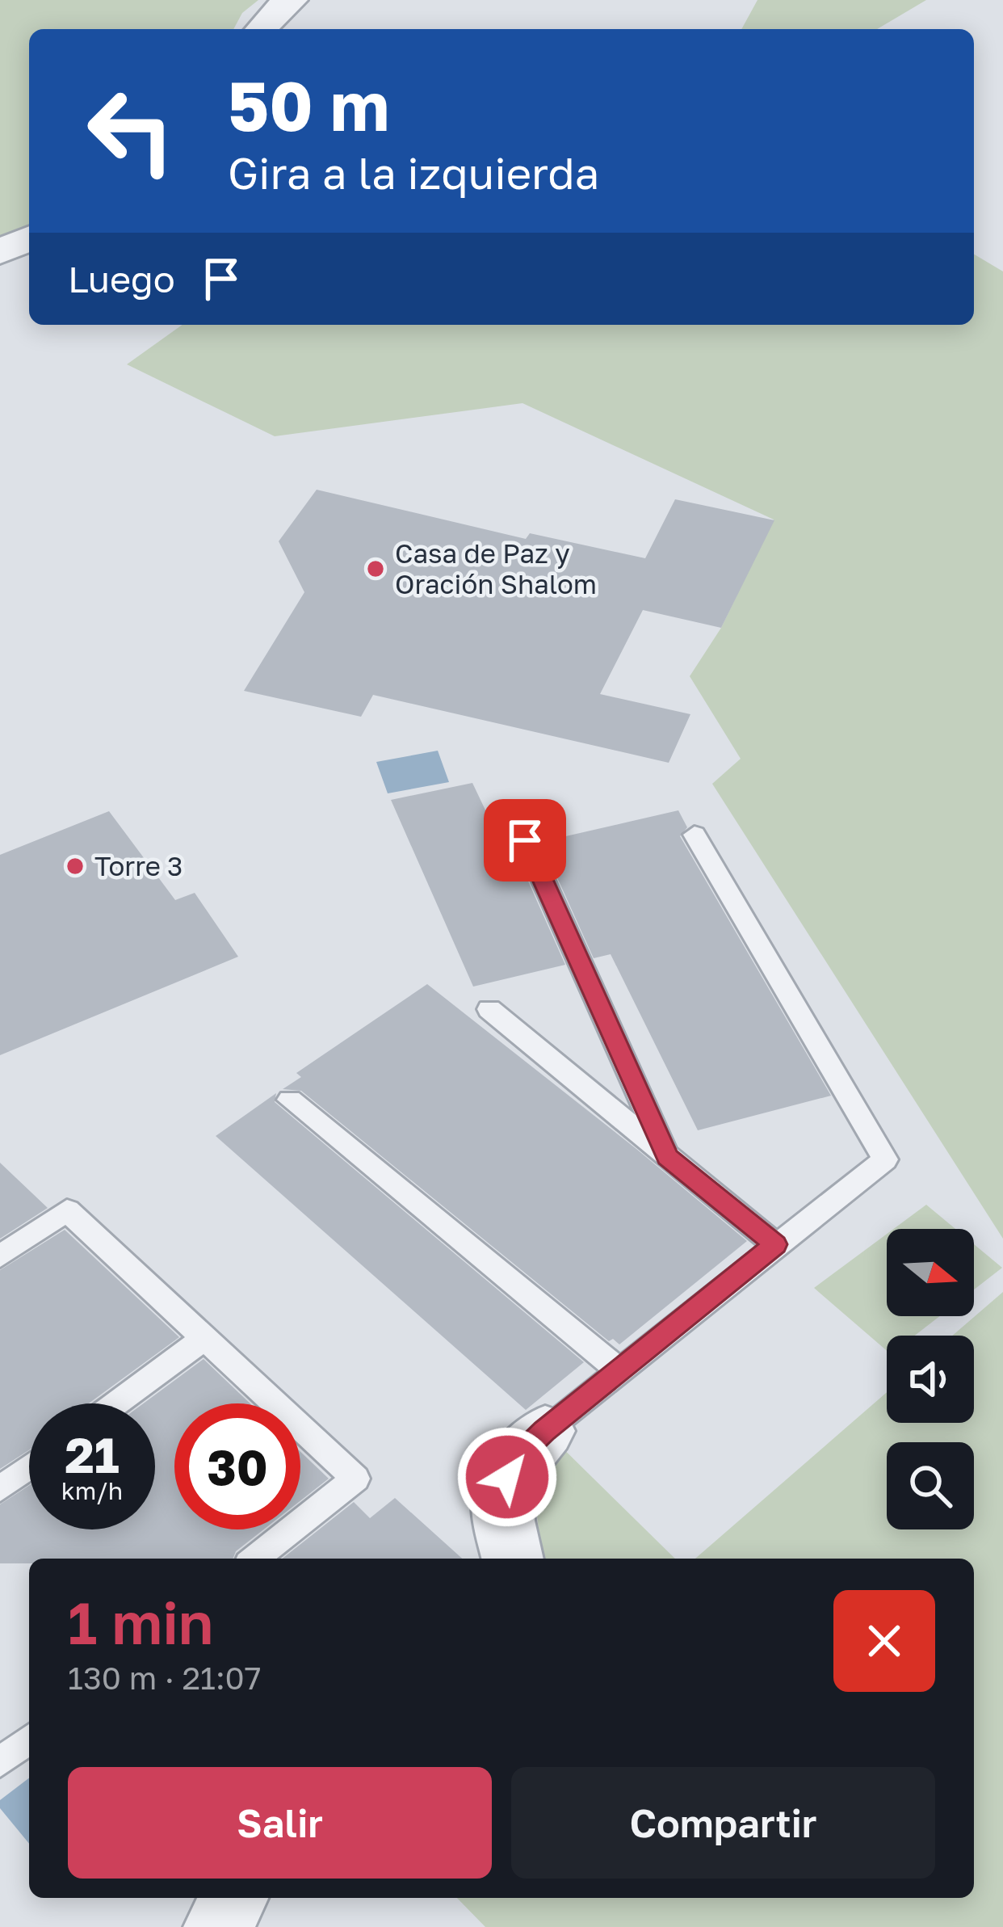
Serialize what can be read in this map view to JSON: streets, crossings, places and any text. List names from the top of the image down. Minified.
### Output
{"places":["Casa de Paz y Oración Shalom","Torre 3"],"north":"right","page":{"turn":["50 m","Gira a la izquierda"],"then":"Luego","speed":"21 km/h","limit":"30","heading":["1 min","130 m · 21:07"],"buttons":["Salir","Compartir"]}}
